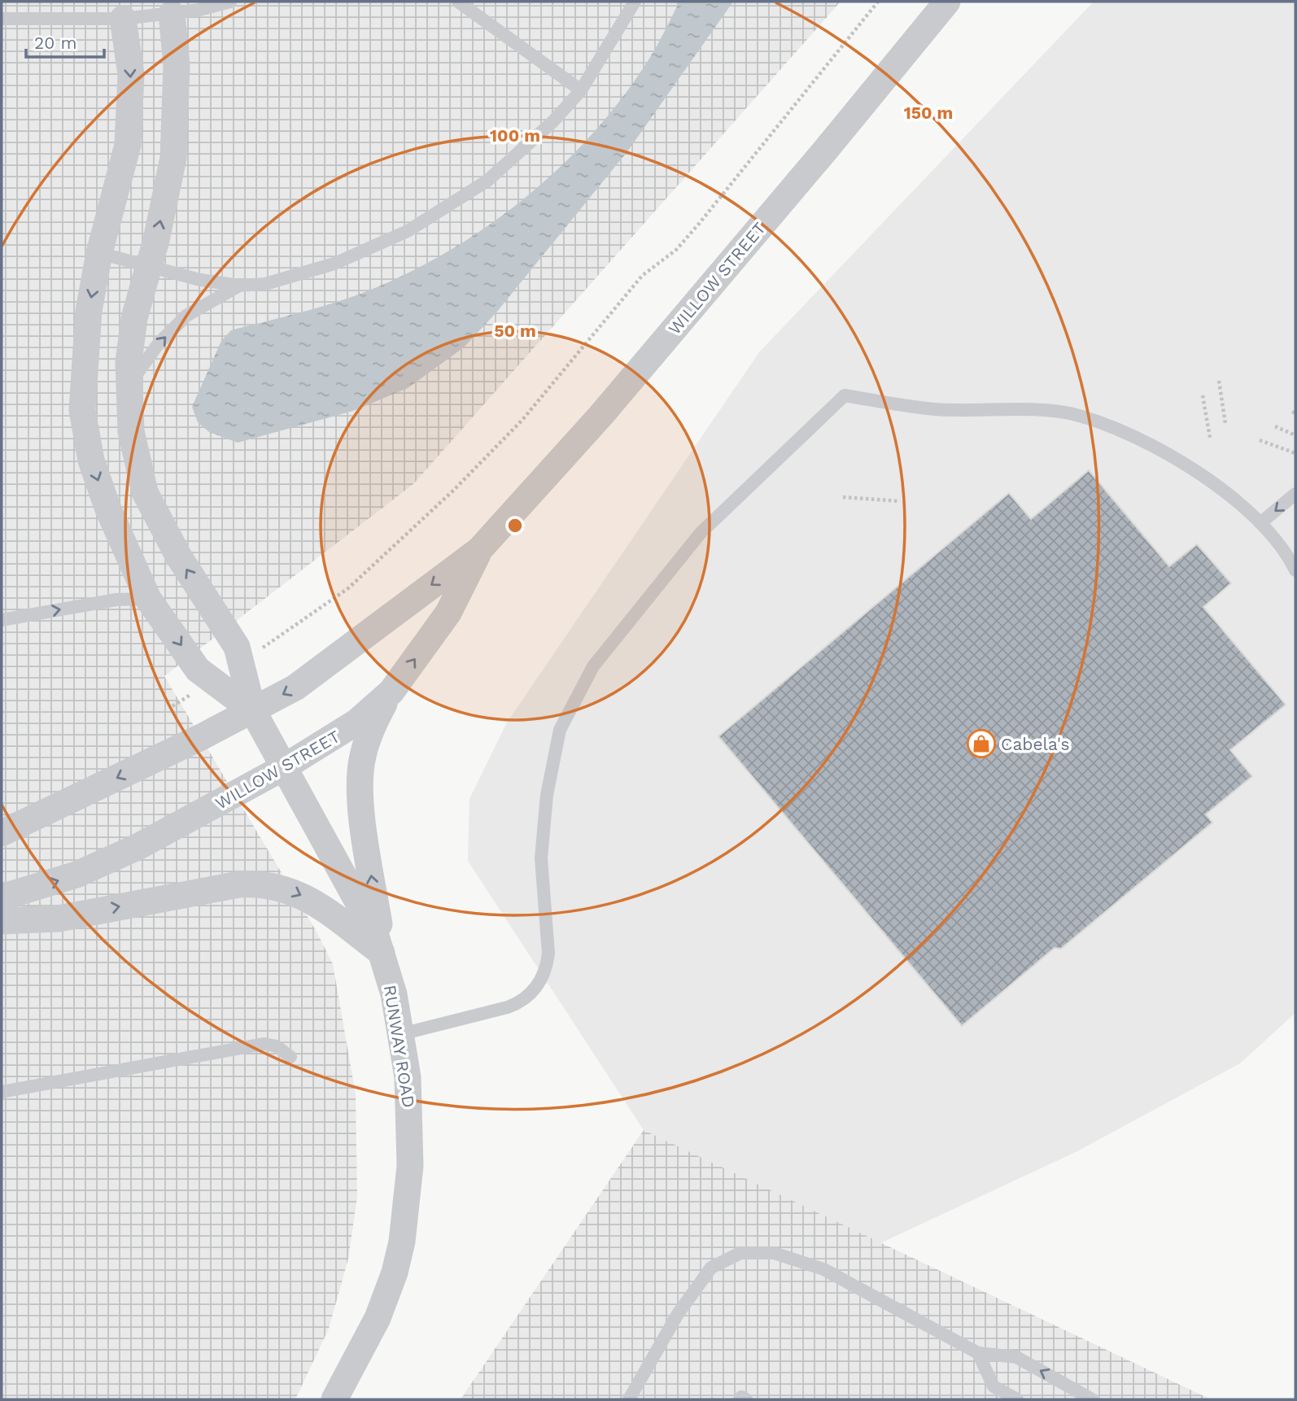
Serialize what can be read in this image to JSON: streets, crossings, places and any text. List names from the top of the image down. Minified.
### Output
{"streets":{"street":["WILLOW STREET","RUNWAY ROAD"]},"crossings":[["WILLOW STREET","RUNWAY ROAD"]],"places":{"shop":["Cabela's"]},"scale_bar":"20 m","rings":["150 m","100 m","50 m"]}
